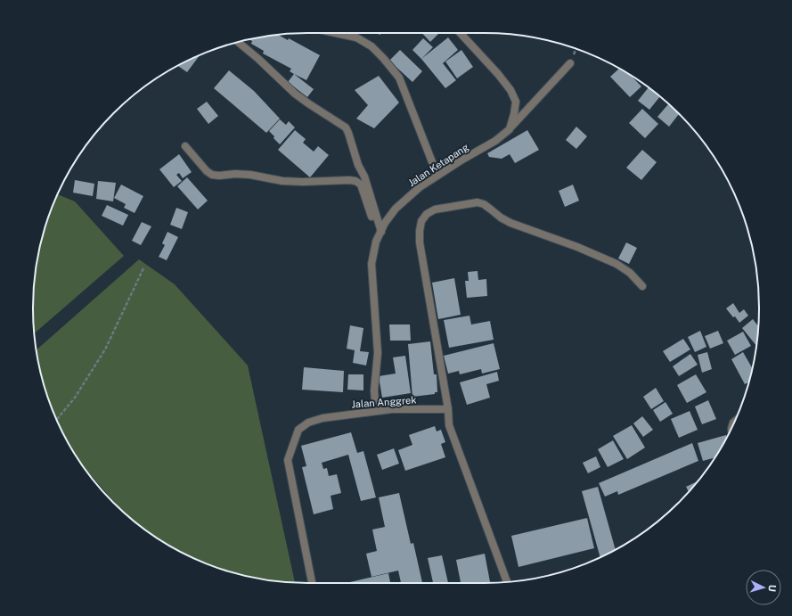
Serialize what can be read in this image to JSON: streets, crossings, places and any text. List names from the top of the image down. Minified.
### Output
{"streets":{"street":["Jalan Ketapang","Jalan Anggrek"]},"crossings":[["Jalan Ketapang","Jalan Anggrek"]],"north":"right"}
